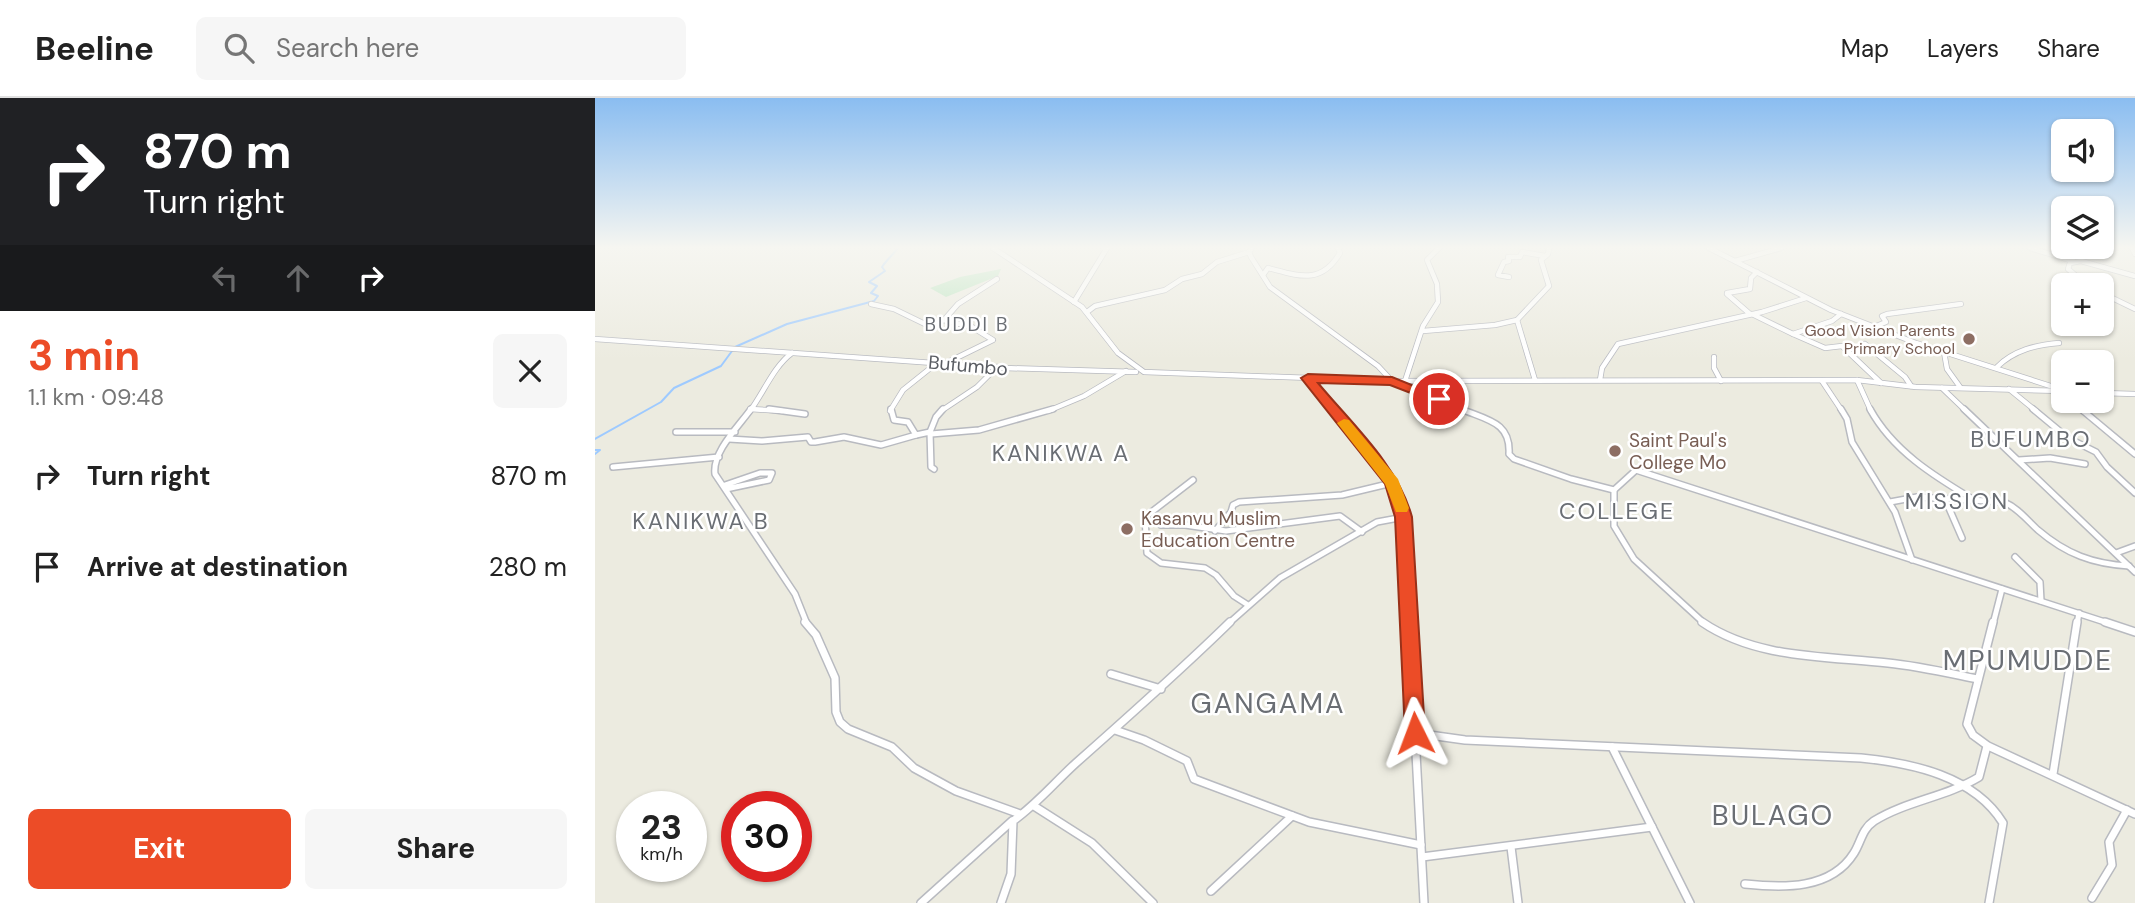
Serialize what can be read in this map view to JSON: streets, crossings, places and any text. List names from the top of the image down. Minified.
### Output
{"streets":{"street":["Bufumbo"]},"districts":["BUDDI B","BUFUMBO","KANIKWA A","MISSION","COLLEGE","KANIKWA B","MPUMUDDE","GANGAMA","BULAGO"],"places":["Good Vision Parents Primary School","Saint Paul's College Mo","Kasanvu Muslim Education Centre"],"page":{"header":"Beeline","search":"Search here","nav":["Map","Layers","Share"],"turn":["870 m","Turn right"],"map_buttons":["+","−"],"heading":["3 min","1.1 km · 09:48"],"list":[{"name":"Turn right","value":"870 m"},{"name":"Arrive at destination","value":"280 m"}],"speed":"23 km/h","limit":"30","buttons":["Exit","Share"]}}
